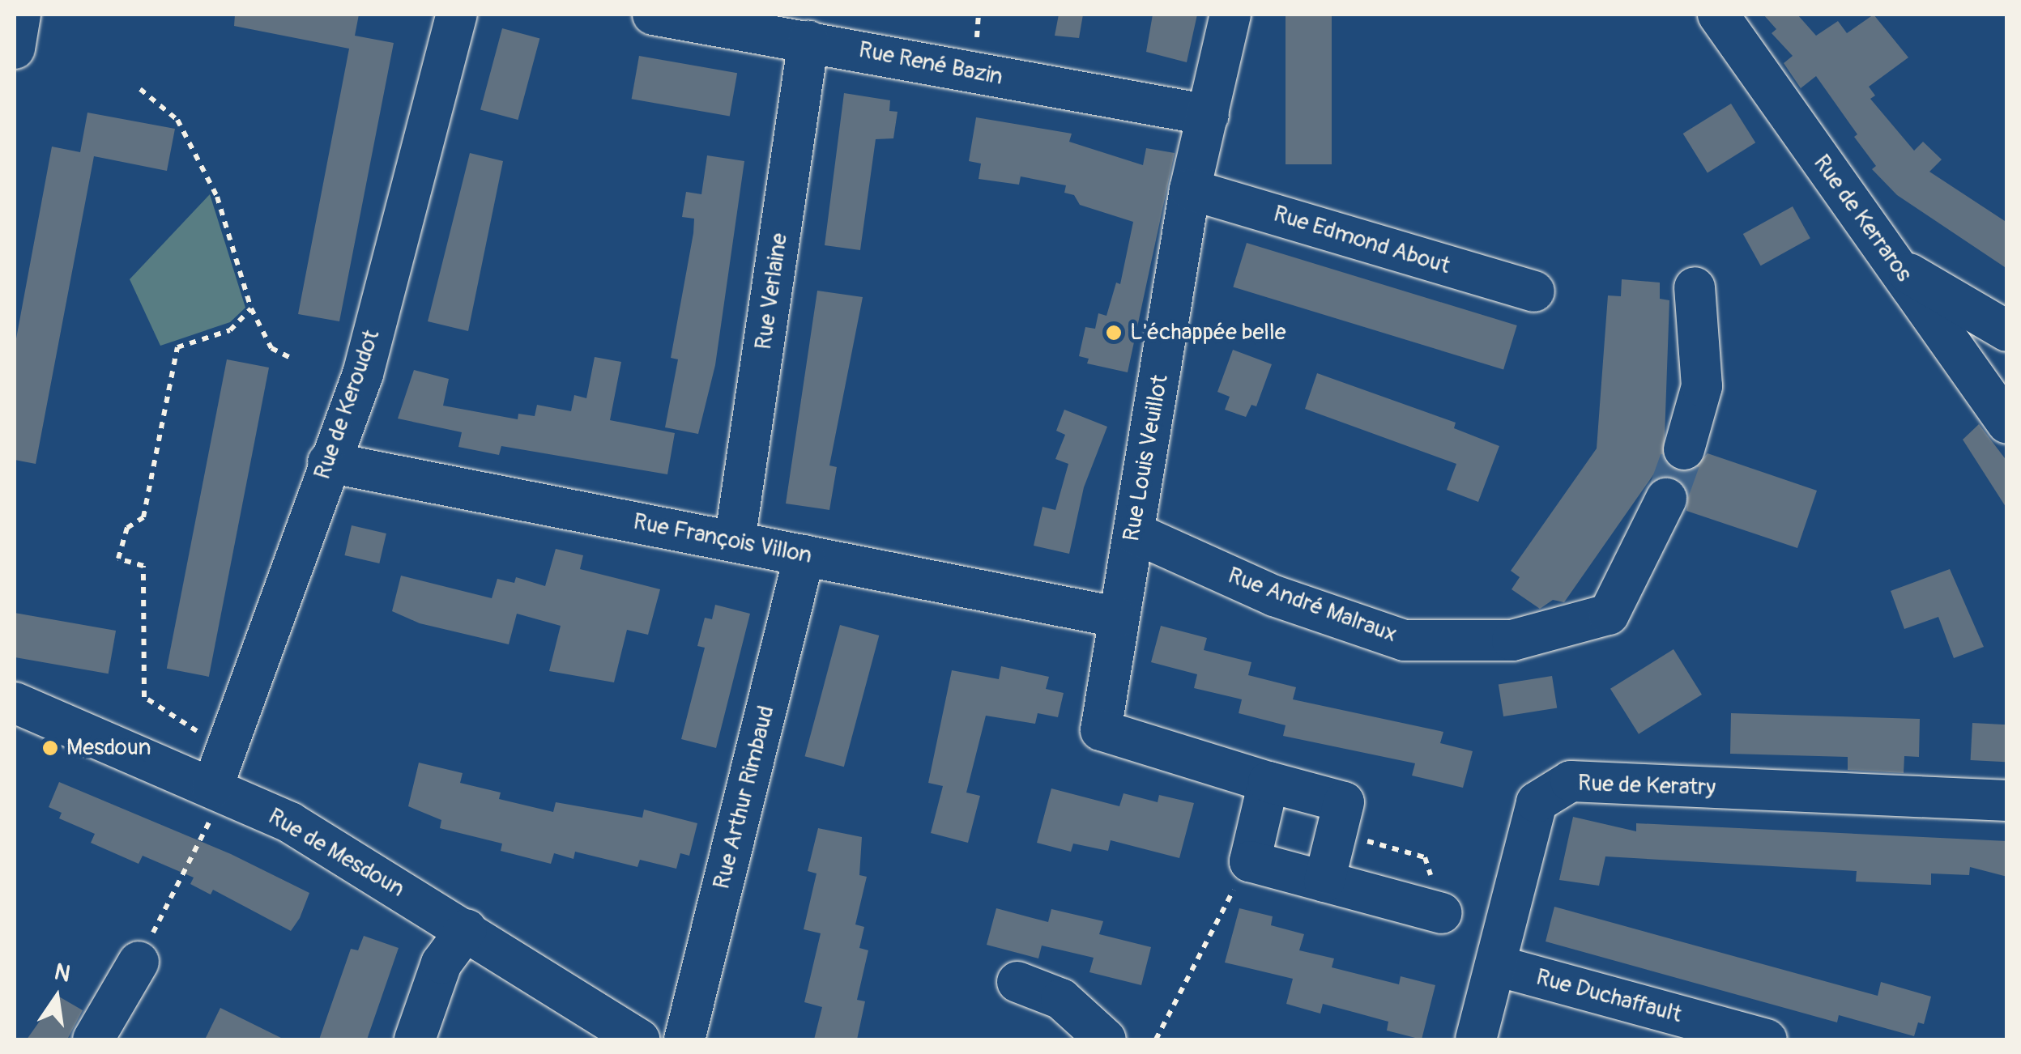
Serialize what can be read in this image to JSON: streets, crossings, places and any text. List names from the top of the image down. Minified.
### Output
{"streets":{"street":["Rue René Bazin","Rue de Kerraros","Rue Edmond About","Rue Verlaine","Rue de Keroudot","Rue Louis Veuillot","Rue François Villon","Rue André Malraux","Rue de Keratry","Rue Arthur Rimbaud","Rue de Mesdoun","Rue Duchaffault"]},"crossings":[["Rue René Bazin","Rue Verlaine"],["Rue René Bazin","Rue Louis Veuillot"],["Rue Edmond About","Rue Louis Veuillot"],["Rue Verlaine","Rue François Villon"],["Rue de Keroudot","Rue François Villon"],["Rue de Keroudot","Rue de Mesdoun"],["Rue Louis Veuillot","Rue François Villon"],["Rue Louis Veuillot","Rue André Malraux"],["Rue François Villon","Rue Arthur Rimbaud"],["Rue de Keratry","Rue Duchaffault"]],"places":["L'échappée belle","Mesdoun"],"north":"top"}
